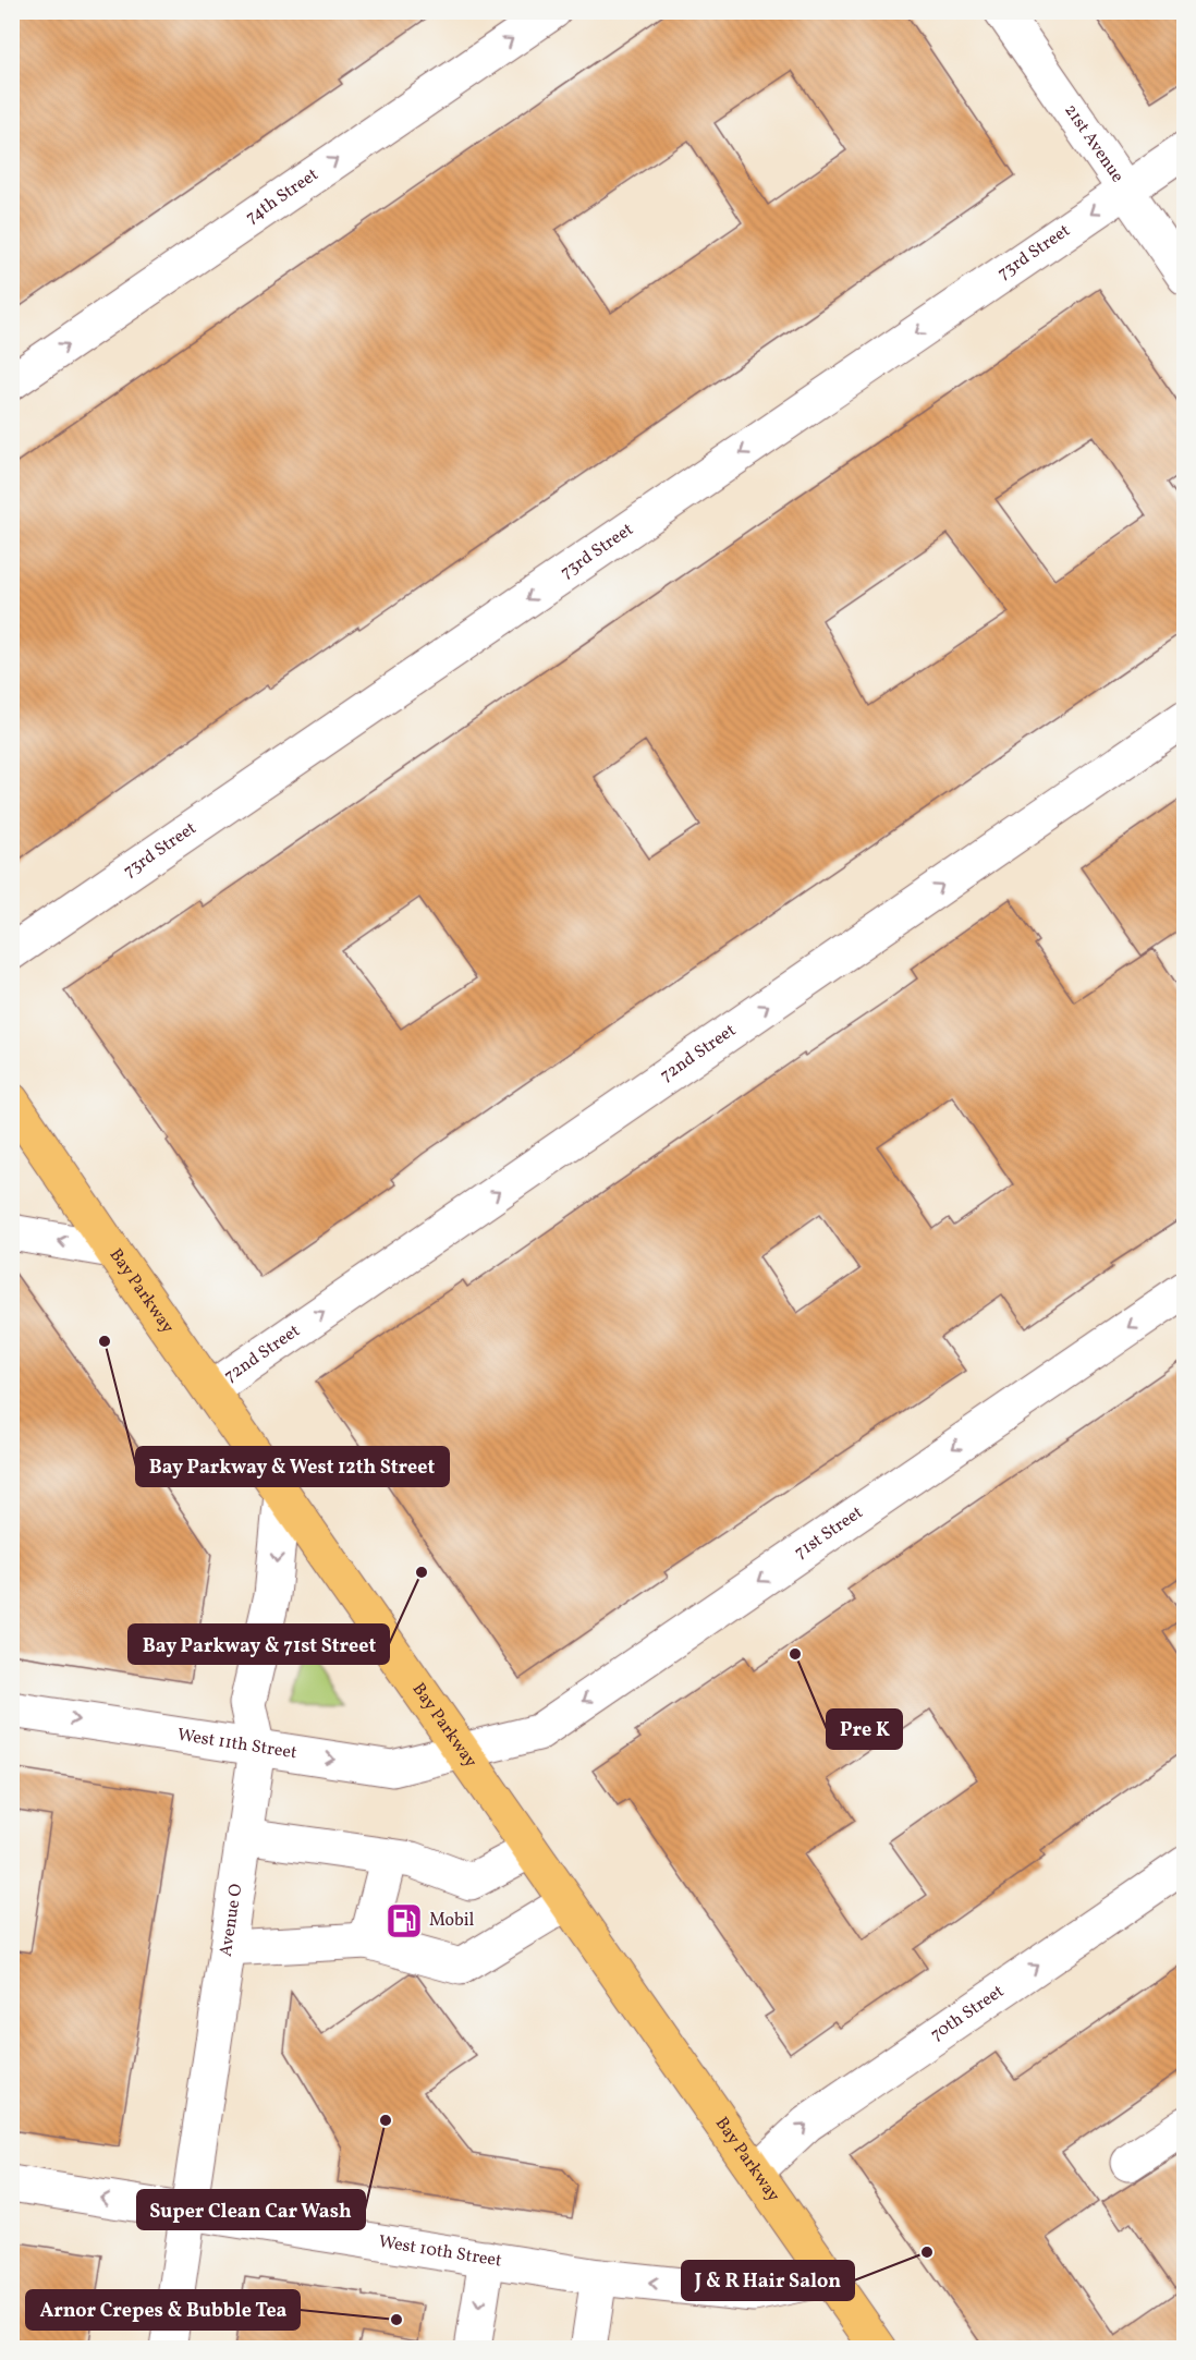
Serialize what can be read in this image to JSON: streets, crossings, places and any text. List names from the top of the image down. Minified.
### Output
{"streets":{"main road":["Bay Parkway"],"street":["21st Avenue","74th Street","73rd Street","72nd Street","71st Street","West 11th Street","Avenue O","70th Street","West 10th Street"]},"crossings":[["21st Avenue","73rd Street"],["72nd Street","Bay Parkway"],["Bay Parkway","71st Street"],["Bay Parkway","West 11th Street"],["Bay Parkway","Avenue O"],["Bay Parkway","70th Street"],["Bay Parkway","West 10th Street"],["71st Street","West 11th Street"],["West 11th Street","Avenue O"],["Avenue O","West 10th Street"]],"one_way":["74th Street","73rd Street","72nd Street","71st Street","70th Street","West 10th Street"],"places":{"other":["Bay Parkway & West 12th Street","Bay Parkway & 71st Street","Pre K","Super Clean Car Wash","J & R Hair Salon","Arnor Crepes & Bubble Tea"],"fuel station":["Mobil"]}}
